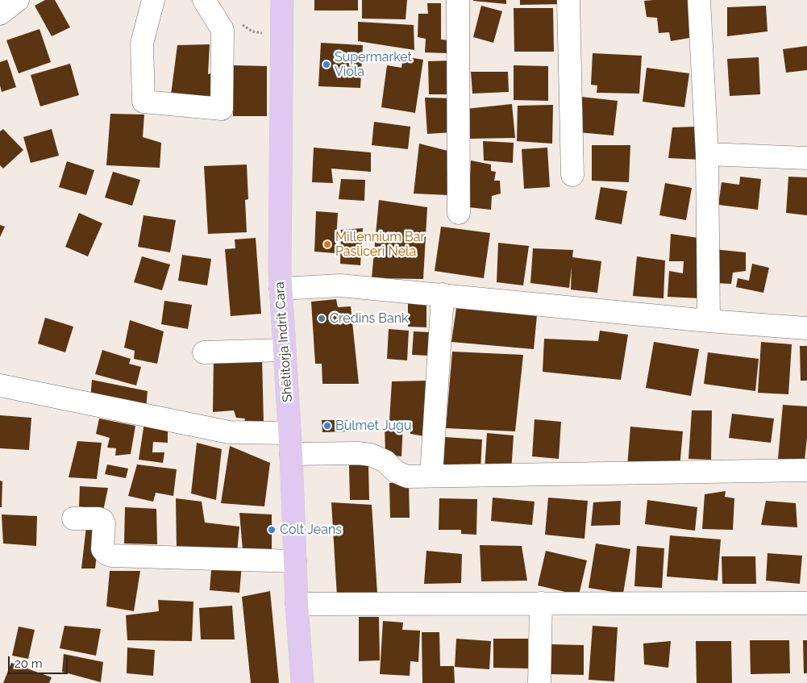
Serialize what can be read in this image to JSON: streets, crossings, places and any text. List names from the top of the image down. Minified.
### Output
{"streets":{"main road":["Shëtitorja Indrit Cara"]},"places":["Supermarket Viola","Millennium Bar Pasliceri Nela","Credins Bank","Bulmet Jugu","Colt Jeans"],"scale_bar":"20 m"}
